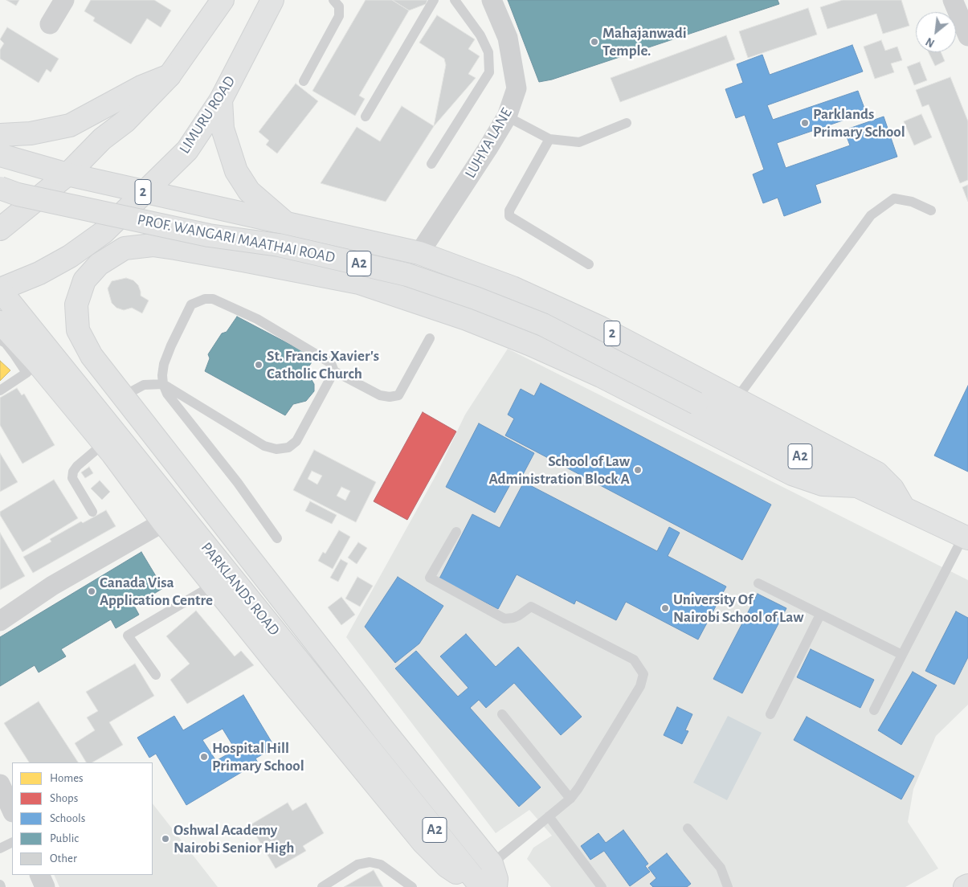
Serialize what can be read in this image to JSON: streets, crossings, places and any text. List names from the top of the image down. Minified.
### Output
{"streets":{"main road":["LIMURU ROAD","2","PROF. WANGARI MAATHAI ROAD","A2","PARKLANDS ROAD"],"street":["LUHYA LANE"]},"crossings":[["LIMURU ROAD","2"],["LIMURU ROAD","PARKLANDS ROAD"],["LUHYA LANE","2"],["2","PROF. WANGARI MAATHAI ROAD"]],"places":["Mahajanwadi Temple.","Parklands Primary School","St. Francis Xavier's Catholic Church","School of Law Administration Block A","Canada Visa Application Centre","University Of Nairobi School of Law","Hospital Hill Primary School","Oshwal Academy Nairobi Senior High"],"legend":["Homes","Shops","Schools","Public","Other"],"north":"bottom left"}
